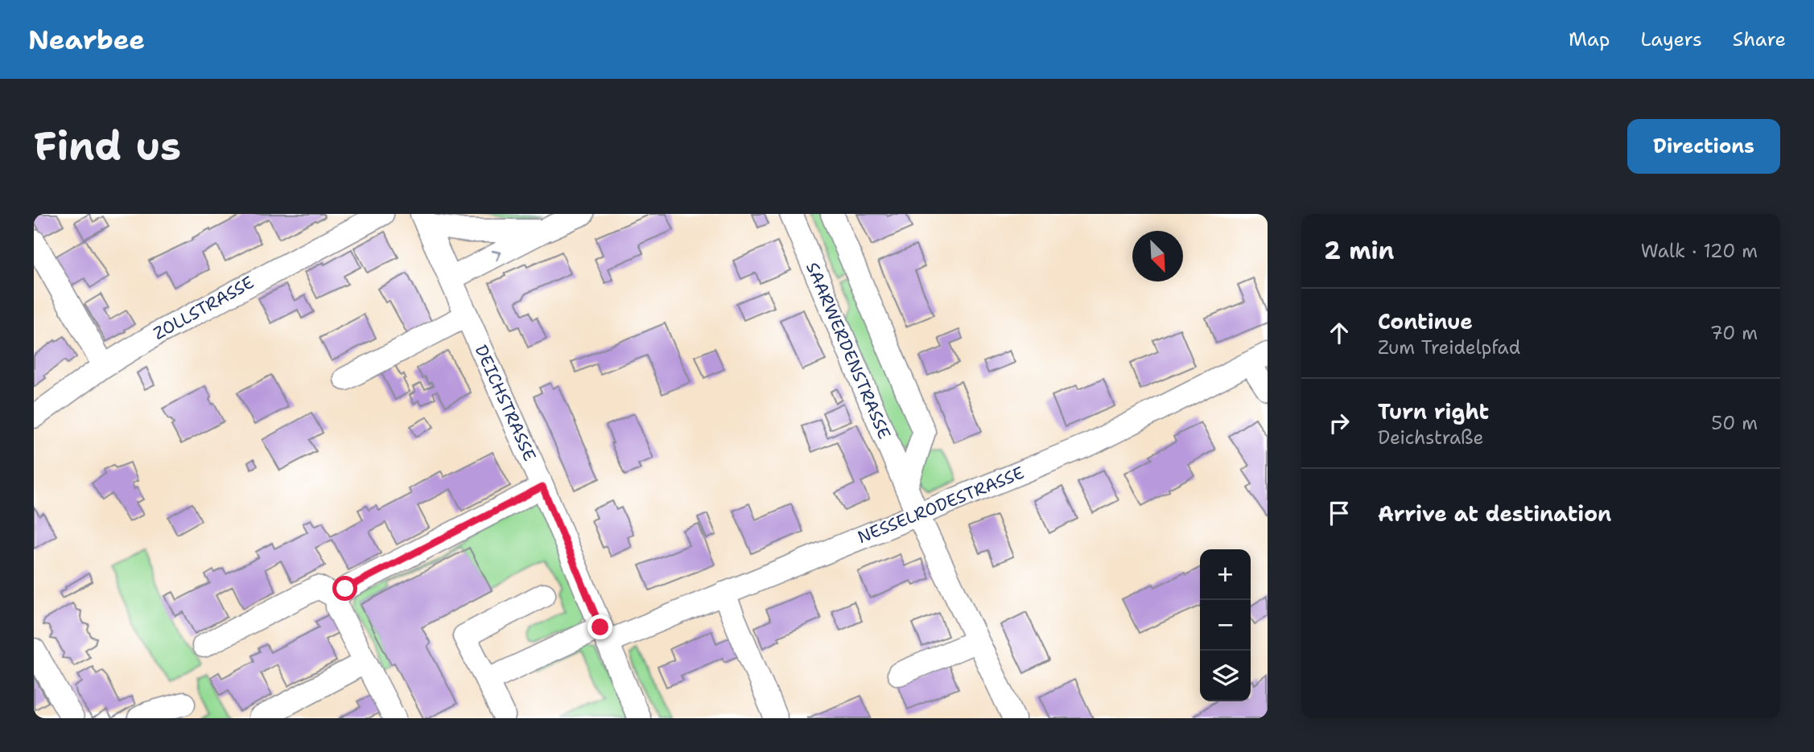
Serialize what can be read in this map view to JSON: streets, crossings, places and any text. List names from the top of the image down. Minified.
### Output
{"streets":{"street":["ZOLLSTRASSE","SAARWERDENSTRASSE","DEICHSTRASSE","NESSELRODESTRASSE"]},"crossings":[["SAARWERDENSTRASSE","NESSELRODESTRASSE"],["DEICHSTRASSE","NESSELRODESTRASSE"]],"north":"bottom right","page":{"header":"Nearbee","nav":["Map","Layers","Share"],"buttons":"Directions","title":"Find us","heading":["2 min","Walk · 120 m"],"list":[["Continue","Zum Treidelpfad","70 m"],["Turn right","Deichstraße","50 m"],"Arrive at destination"],"map_buttons":["+","−"]}}
